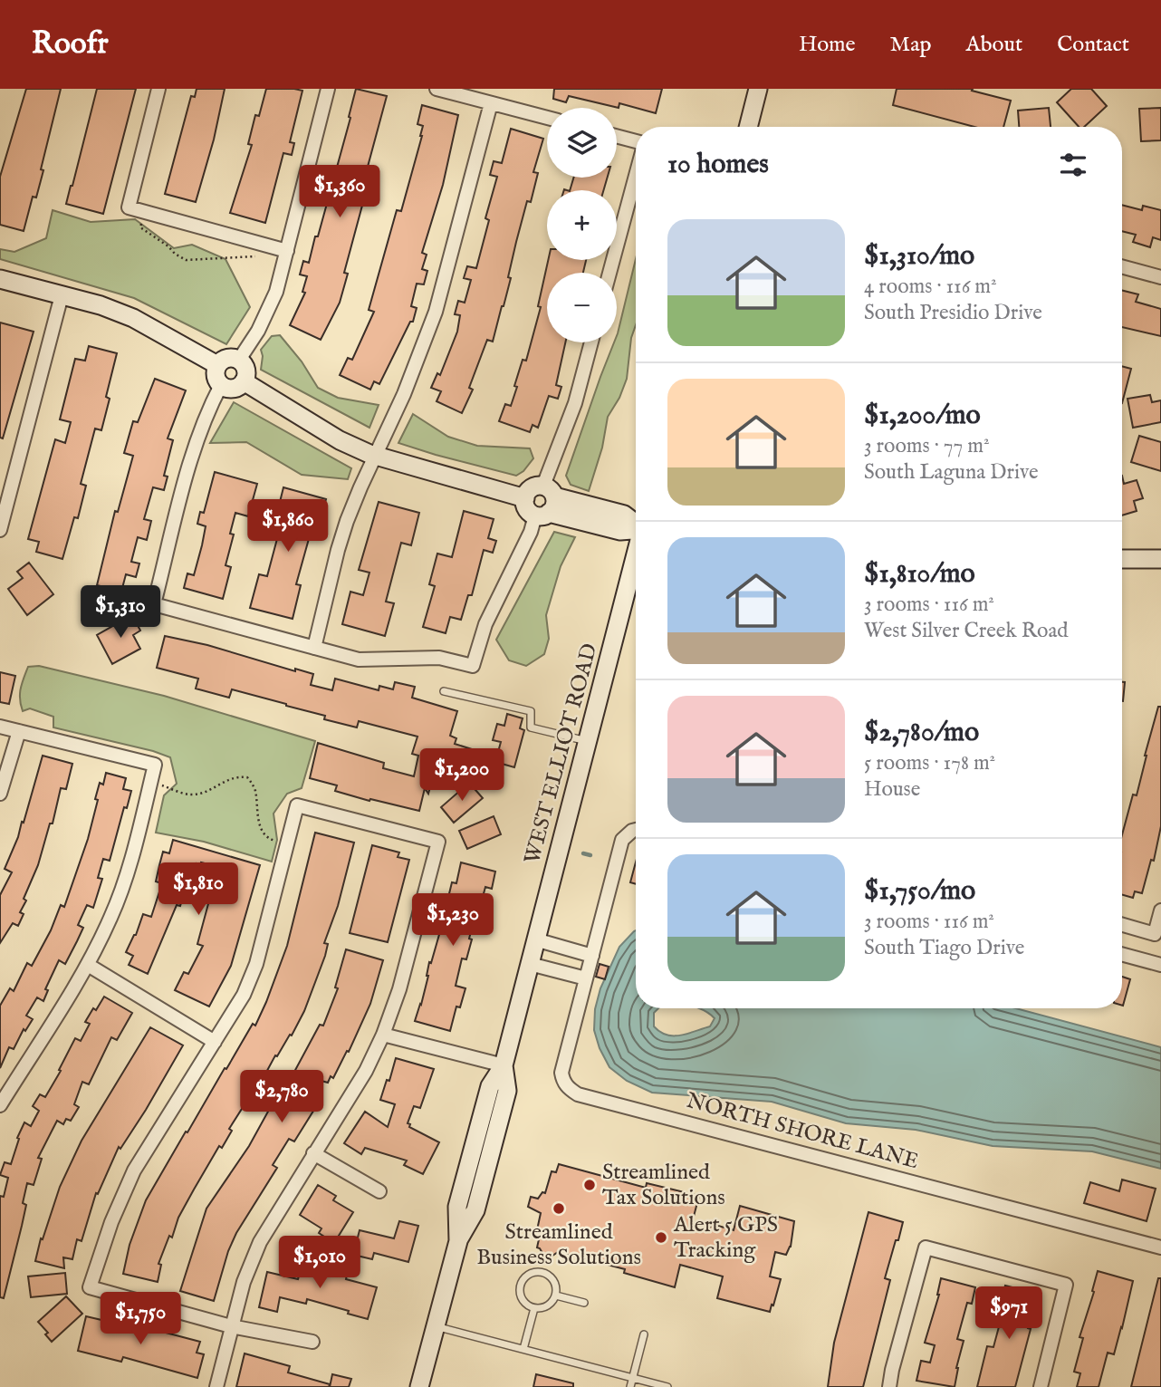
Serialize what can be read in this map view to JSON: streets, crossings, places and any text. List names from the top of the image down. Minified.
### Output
{"streets":{"main road":["WEST ELLIOT ROAD"],"street":["NORTH SHORE LANE"]},"places":["Streamlined Tax Solutions","Streamlined Business Solutions","Alert 5 GPS Tracking"],"page":{"header":"Roofr","nav":["Home","Map","About","Contact"],"map_buttons":["+","−"],"heading":"10 homes","price":["$1,360","$1,860","$1,310","$1,200","$1,810","$1,230","$2,780","$1,010","$971","$1,750"],"list":[{"name":"$1,310/mo","note":"4 rooms · 116 m² · South Presidio Drive"},{"name":"$1,200/mo","note":"3 rooms · 77 m² · South Laguna Drive"},{"name":"$1,810/mo","note":"3 rooms · 116 m² · West Silver Creek Road"},{"name":"$2,780/mo","note":"5 rooms · 178 m² · House"},{"name":"$1,750/mo","note":"3 rooms · 116 m² · South Tiago Drive"}]}}
